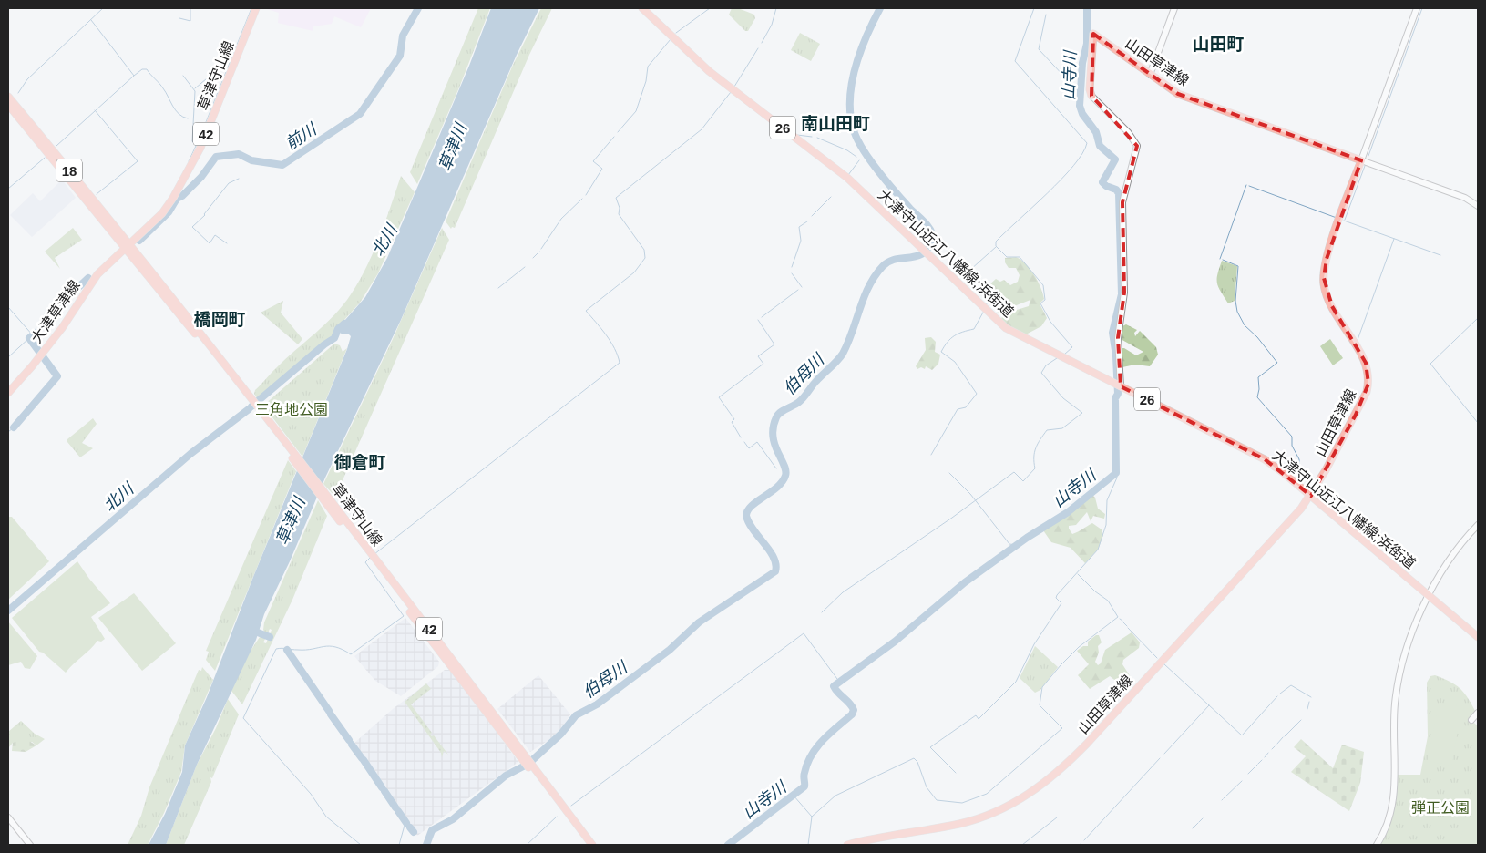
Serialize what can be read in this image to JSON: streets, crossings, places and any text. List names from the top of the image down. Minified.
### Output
{"streets":{"main road":["山田草津線","草津守山線","26","42","18","大津守山近江八幡線;浜街道","大津草津線"]},"crossings":[["山田草津線","大津守山近江八幡線;浜街道"],["草津守山線","18"],["草津守山線","大津草津線"],["18","大津草津線"]],"districts":["山田町","南山田町","橋岡町","御倉町"],"water":["山寺川","前川","草津川","北川","伯母川"],"parks":["三角地公園","弾正公園"]}
